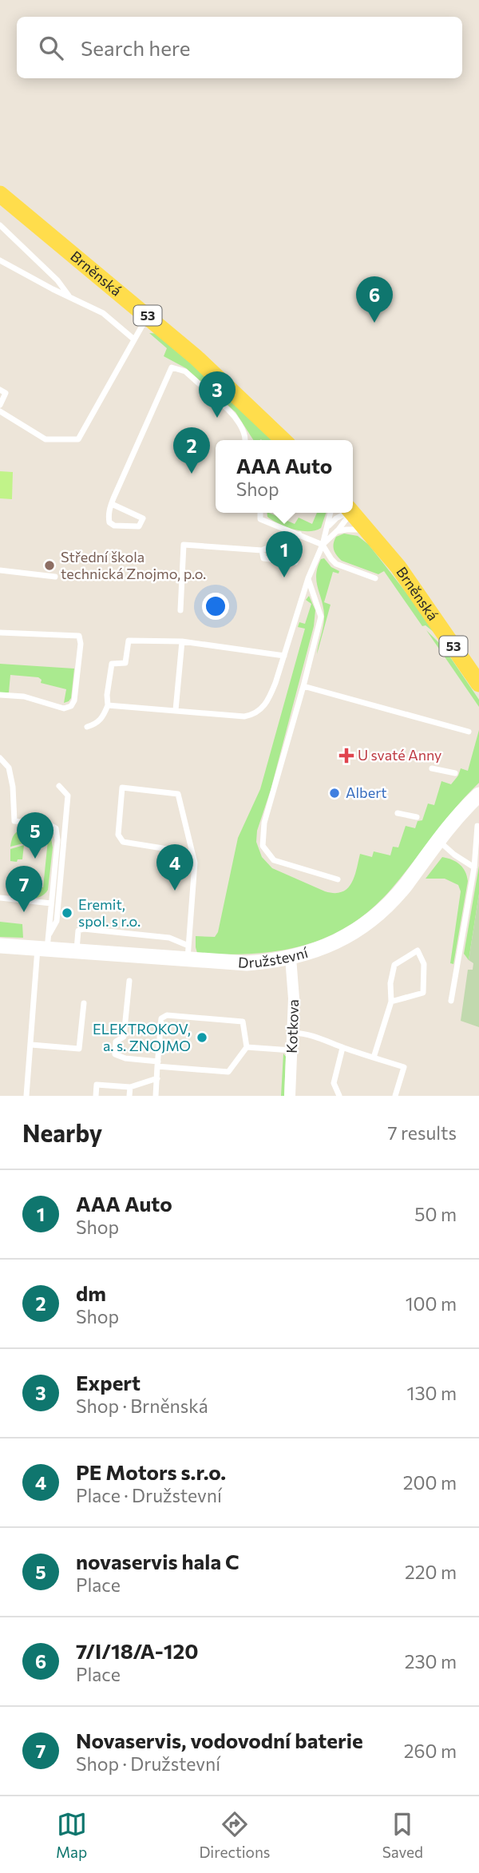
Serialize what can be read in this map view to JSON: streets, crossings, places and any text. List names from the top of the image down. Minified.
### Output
{"streets":{"main road":["Brněnská","53","Družstevní"],"street":["Kotkova"]},"crossings":[["Družstevní","Kotkova"]],"places":{"other":["Střední škola technická Znojmo, p.o.","Albert","Eremit, spol. s r.o.","ELEKTROKOV, a. s. ZNOJMO"],"health":["U svaté Anny"]},"page":{"search":"Search here","pins":["6","3","2","1","5","4","7"],"popup":["AAA Auto","Shop"],"heading":["Nearby","7 results"],"list":[{"mark":"1","name":"AAA Auto","note":"Shop","value":"50 m"},{"mark":"2","name":"dm","note":"Shop","value":"100 m"},{"mark":"3","name":"Expert","note":"Shop · Brněnská","value":"130 m"},{"mark":"4","name":"PE Motors s.r.o.","note":"Place · Družstevní","value":"200 m"},{"mark":"5","name":"novaservis hala C","note":"Place","value":"220 m"},{"mark":"6","name":"7/I/18/A-120","note":"Place","value":"230 m"},{"mark":"7","name":"Novaservis, vodovodní baterie","note":"Shop · Družstevní","value":"260 m"}],"nav":["Map","Directions","Saved"]}}
